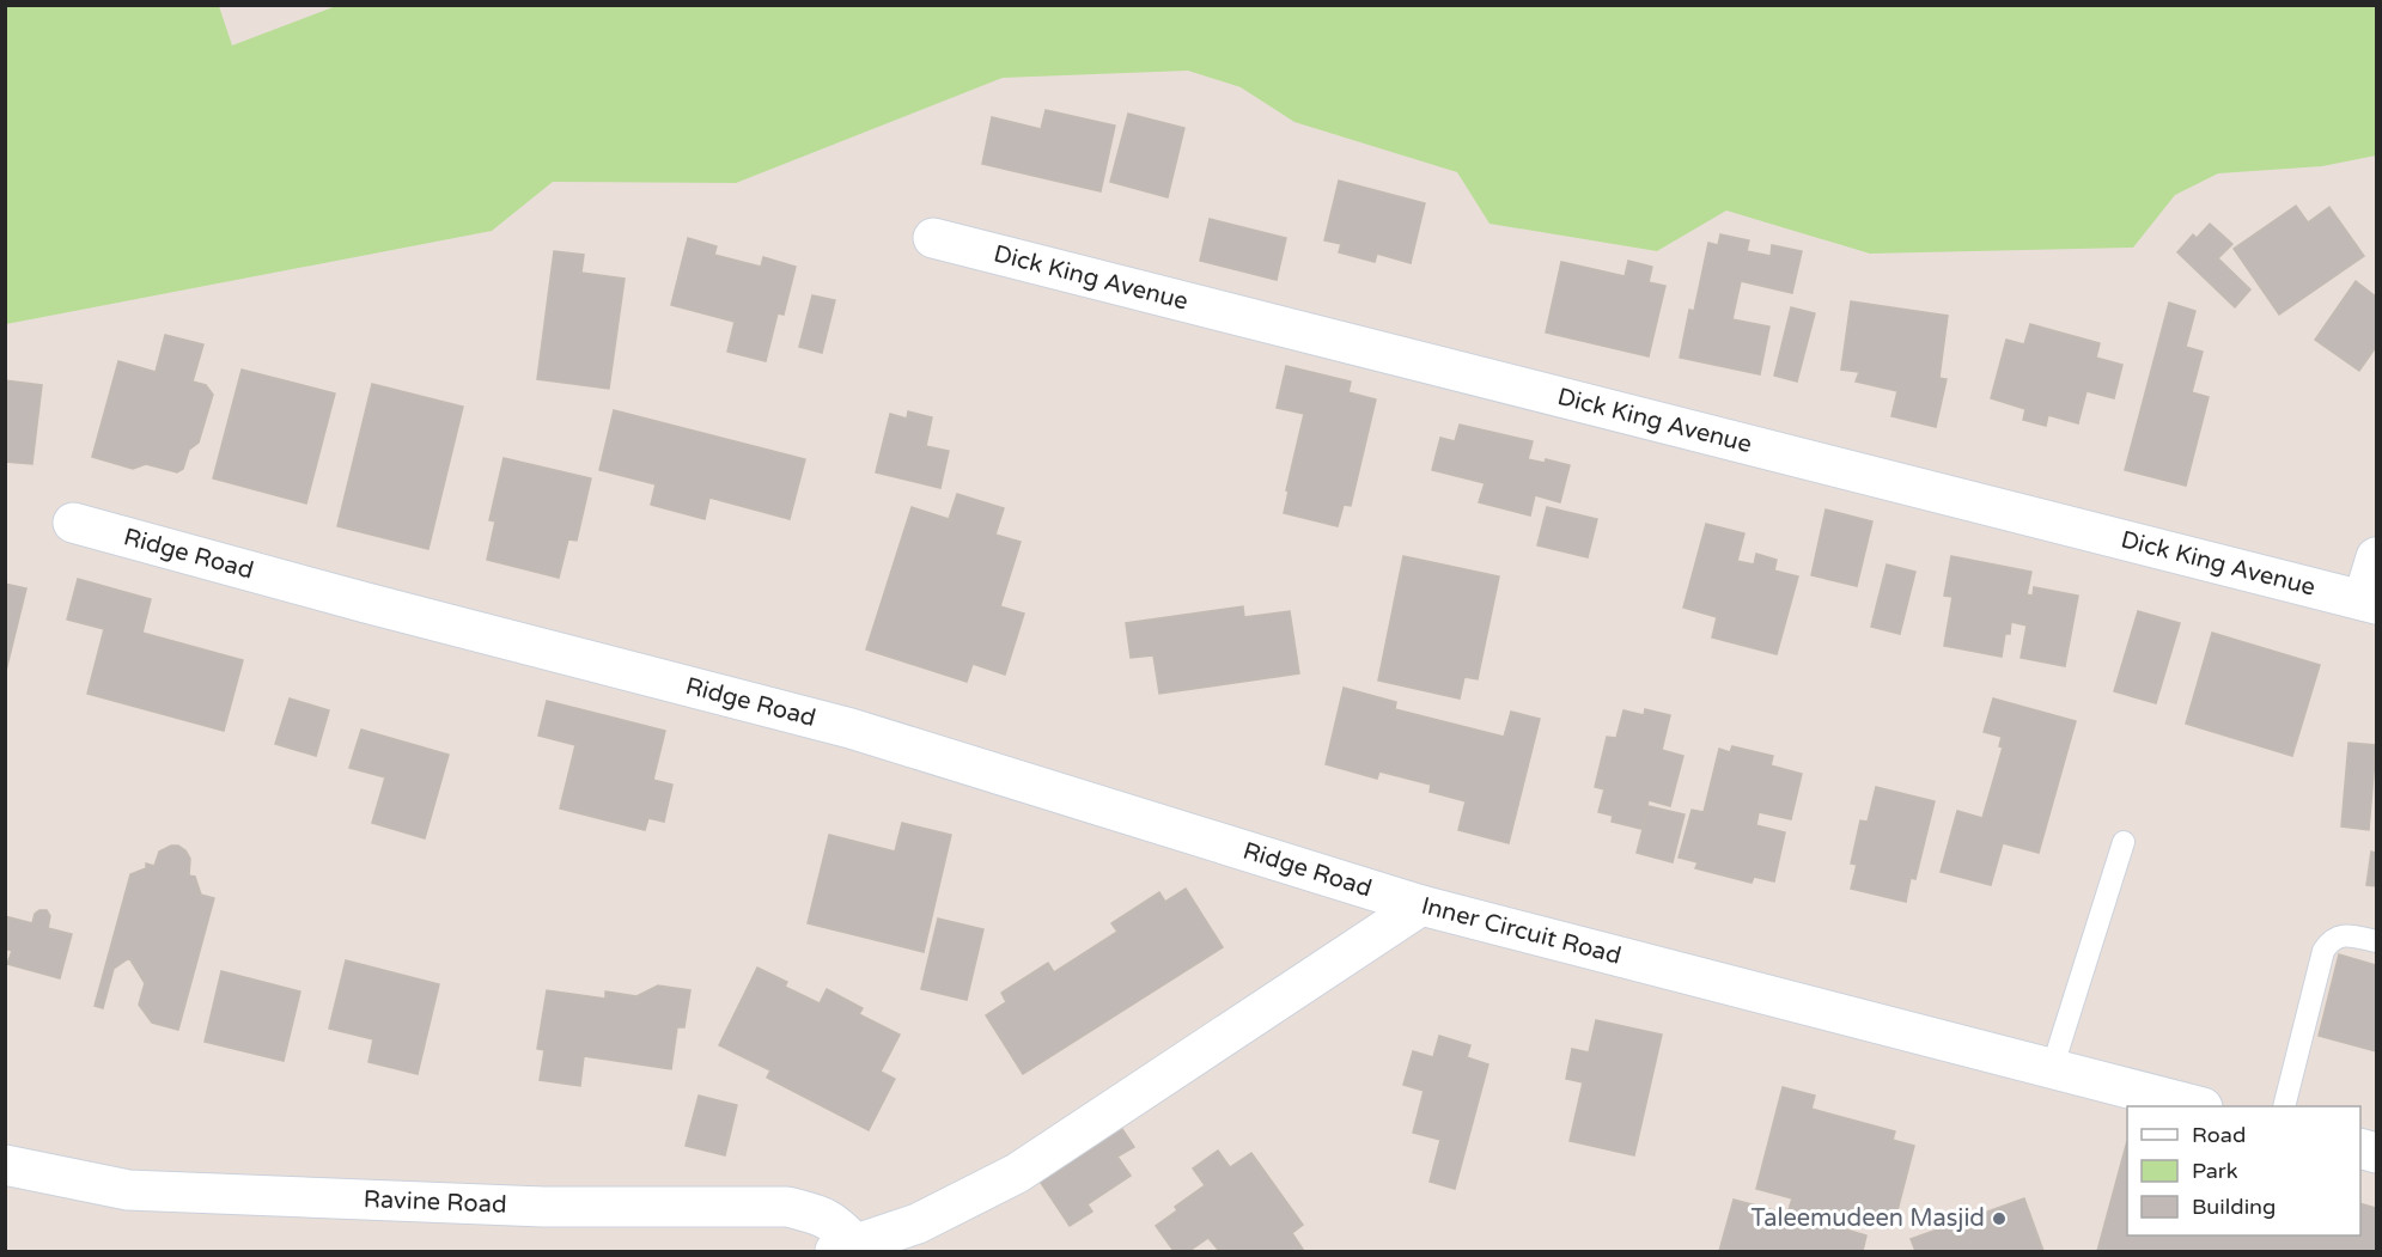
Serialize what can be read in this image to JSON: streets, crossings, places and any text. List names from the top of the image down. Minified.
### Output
{"streets":{"street":["Dick King Avenue","Ridge Road","Inner Circuit Road","Ravine Road"]},"crossings":[["Ridge Road","Inner Circuit Road"],["Inner Circuit Road","Ravine Road"]],"places":["Taleemudeen Masjid"],"legend":["Road","Park","Building"]}
